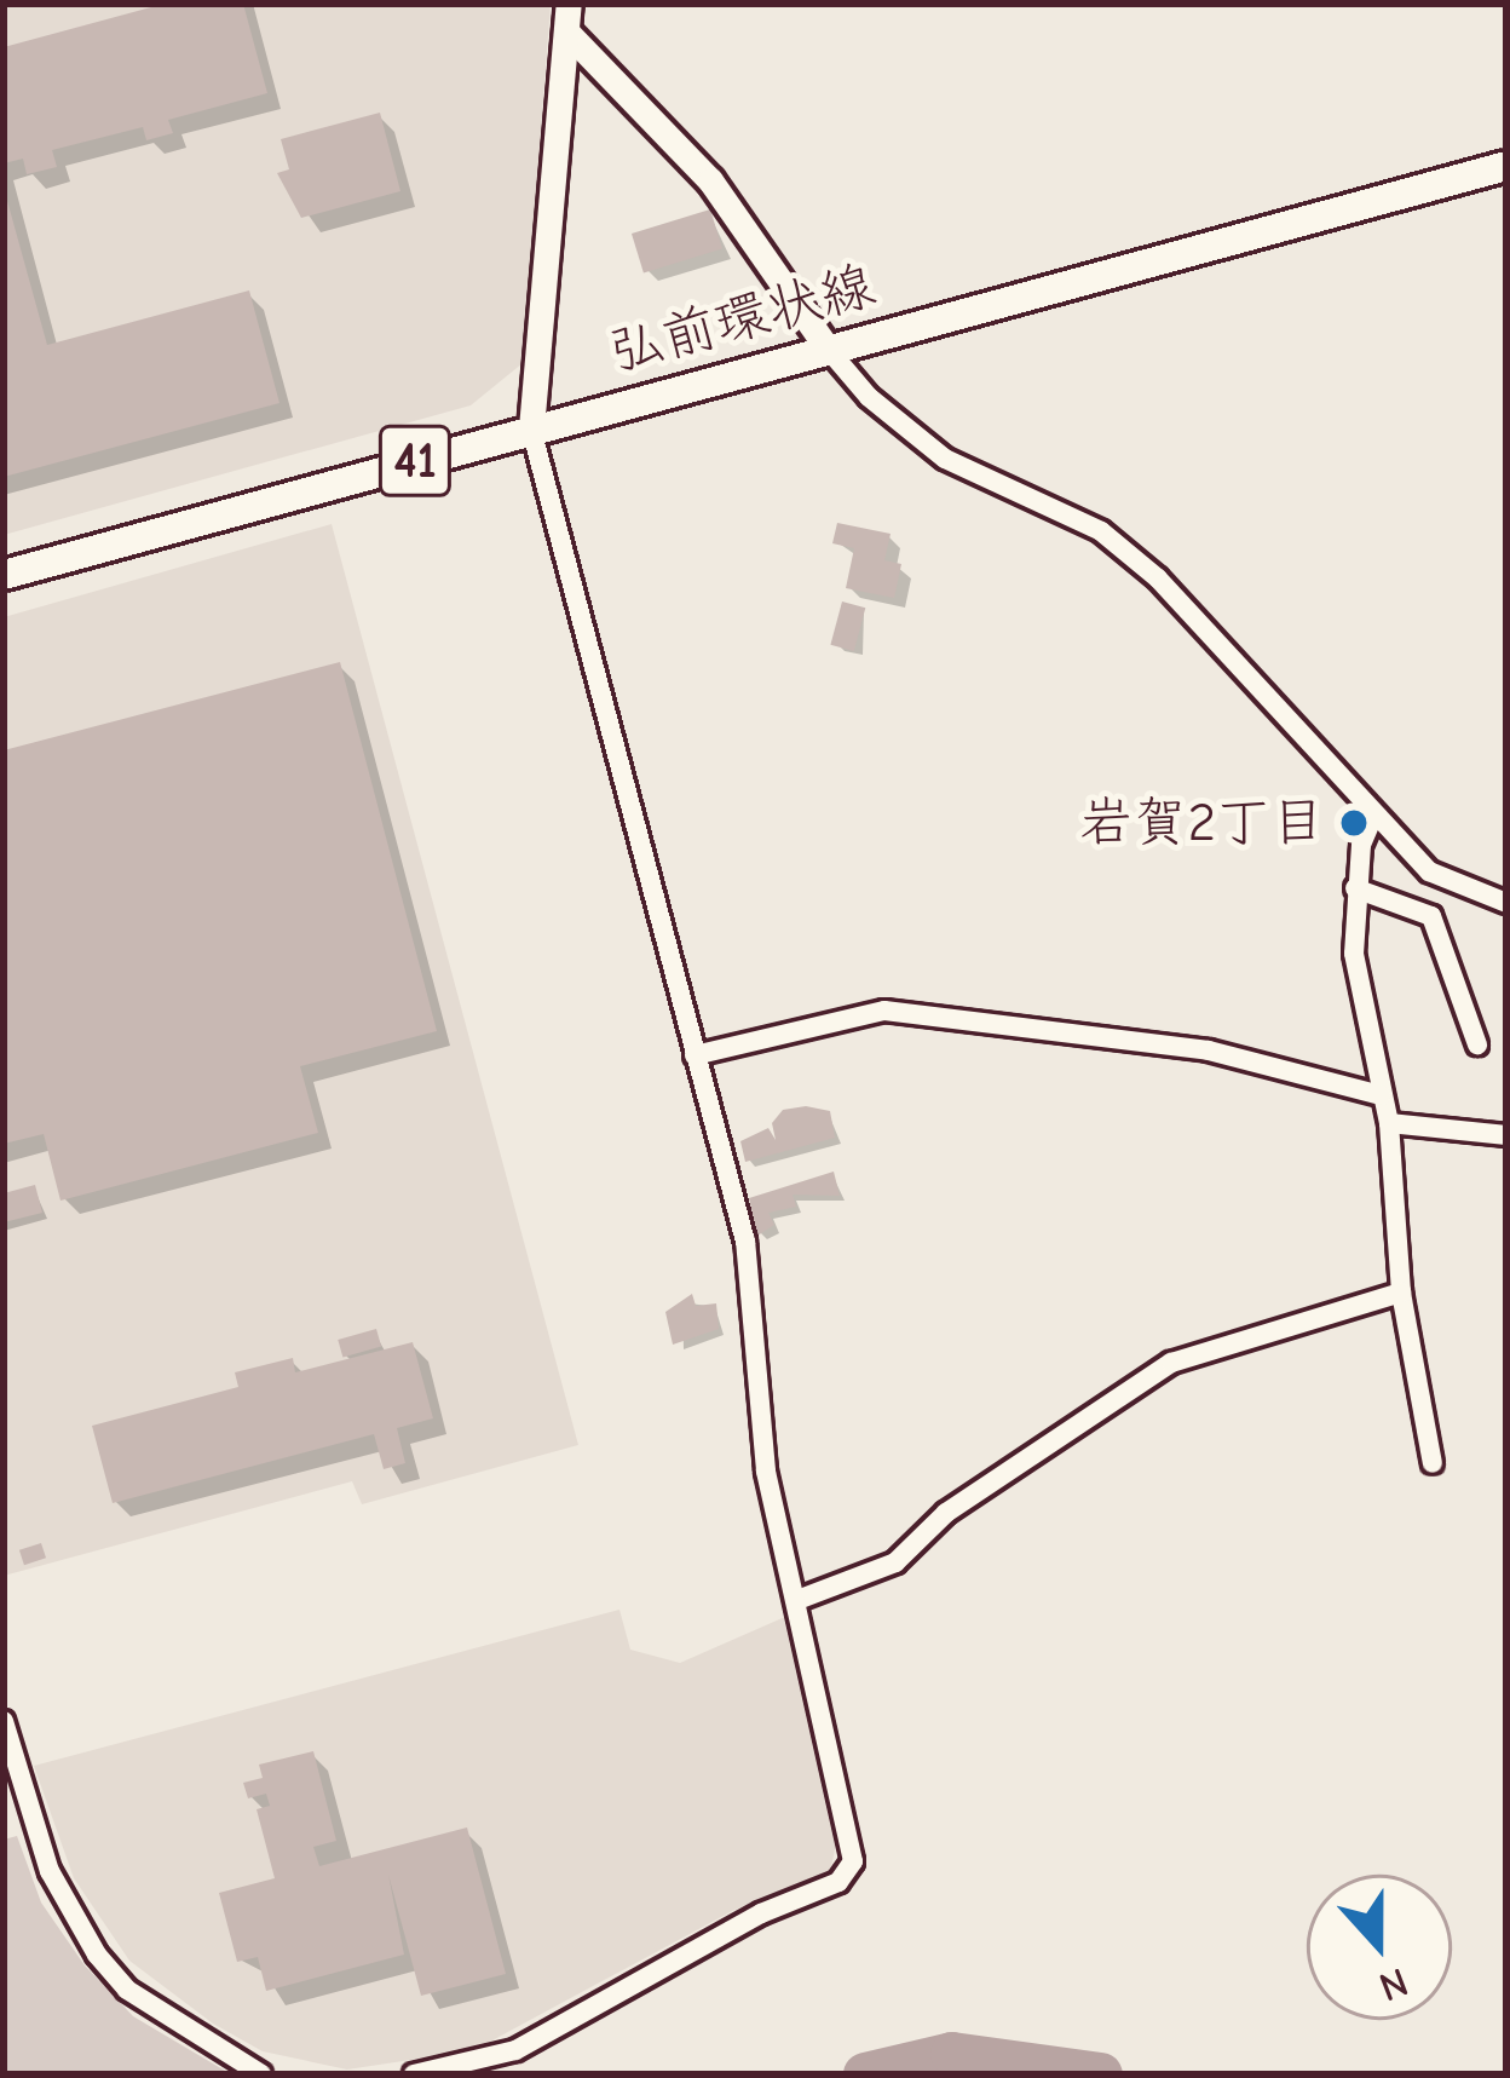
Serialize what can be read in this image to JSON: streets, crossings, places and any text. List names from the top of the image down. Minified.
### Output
{"streets":{"main road":["弘前環状線","41"]},"places":["岩賀2丁目"],"north":"bottom"}
